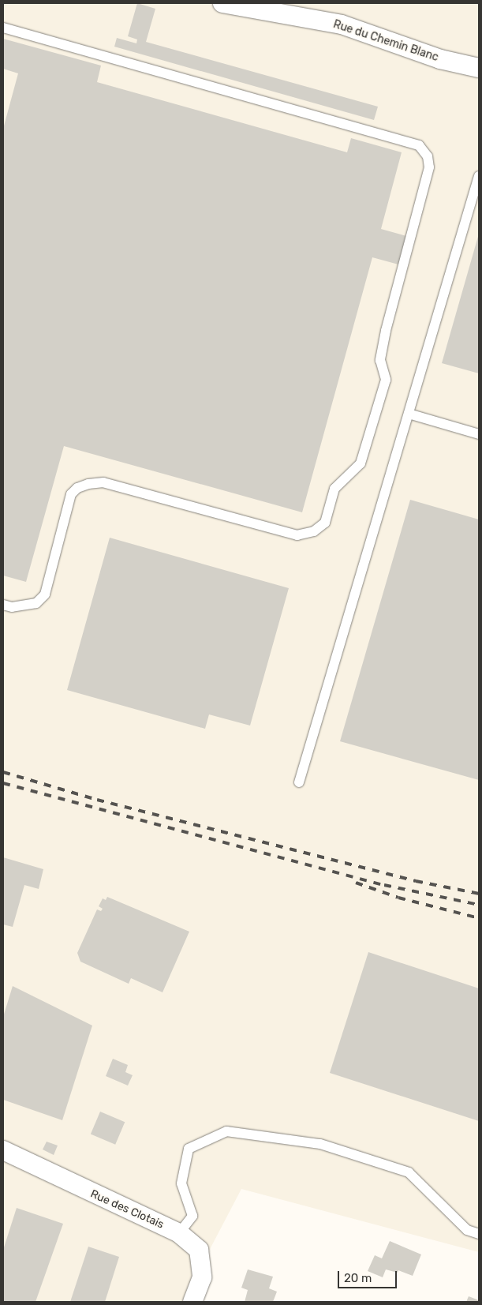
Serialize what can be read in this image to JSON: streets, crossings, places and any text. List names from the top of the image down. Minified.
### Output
{"streets":{"street":["Rue du Chemin Blanc","Rue des Clotais"]},"scale_bar":"20 m"}
